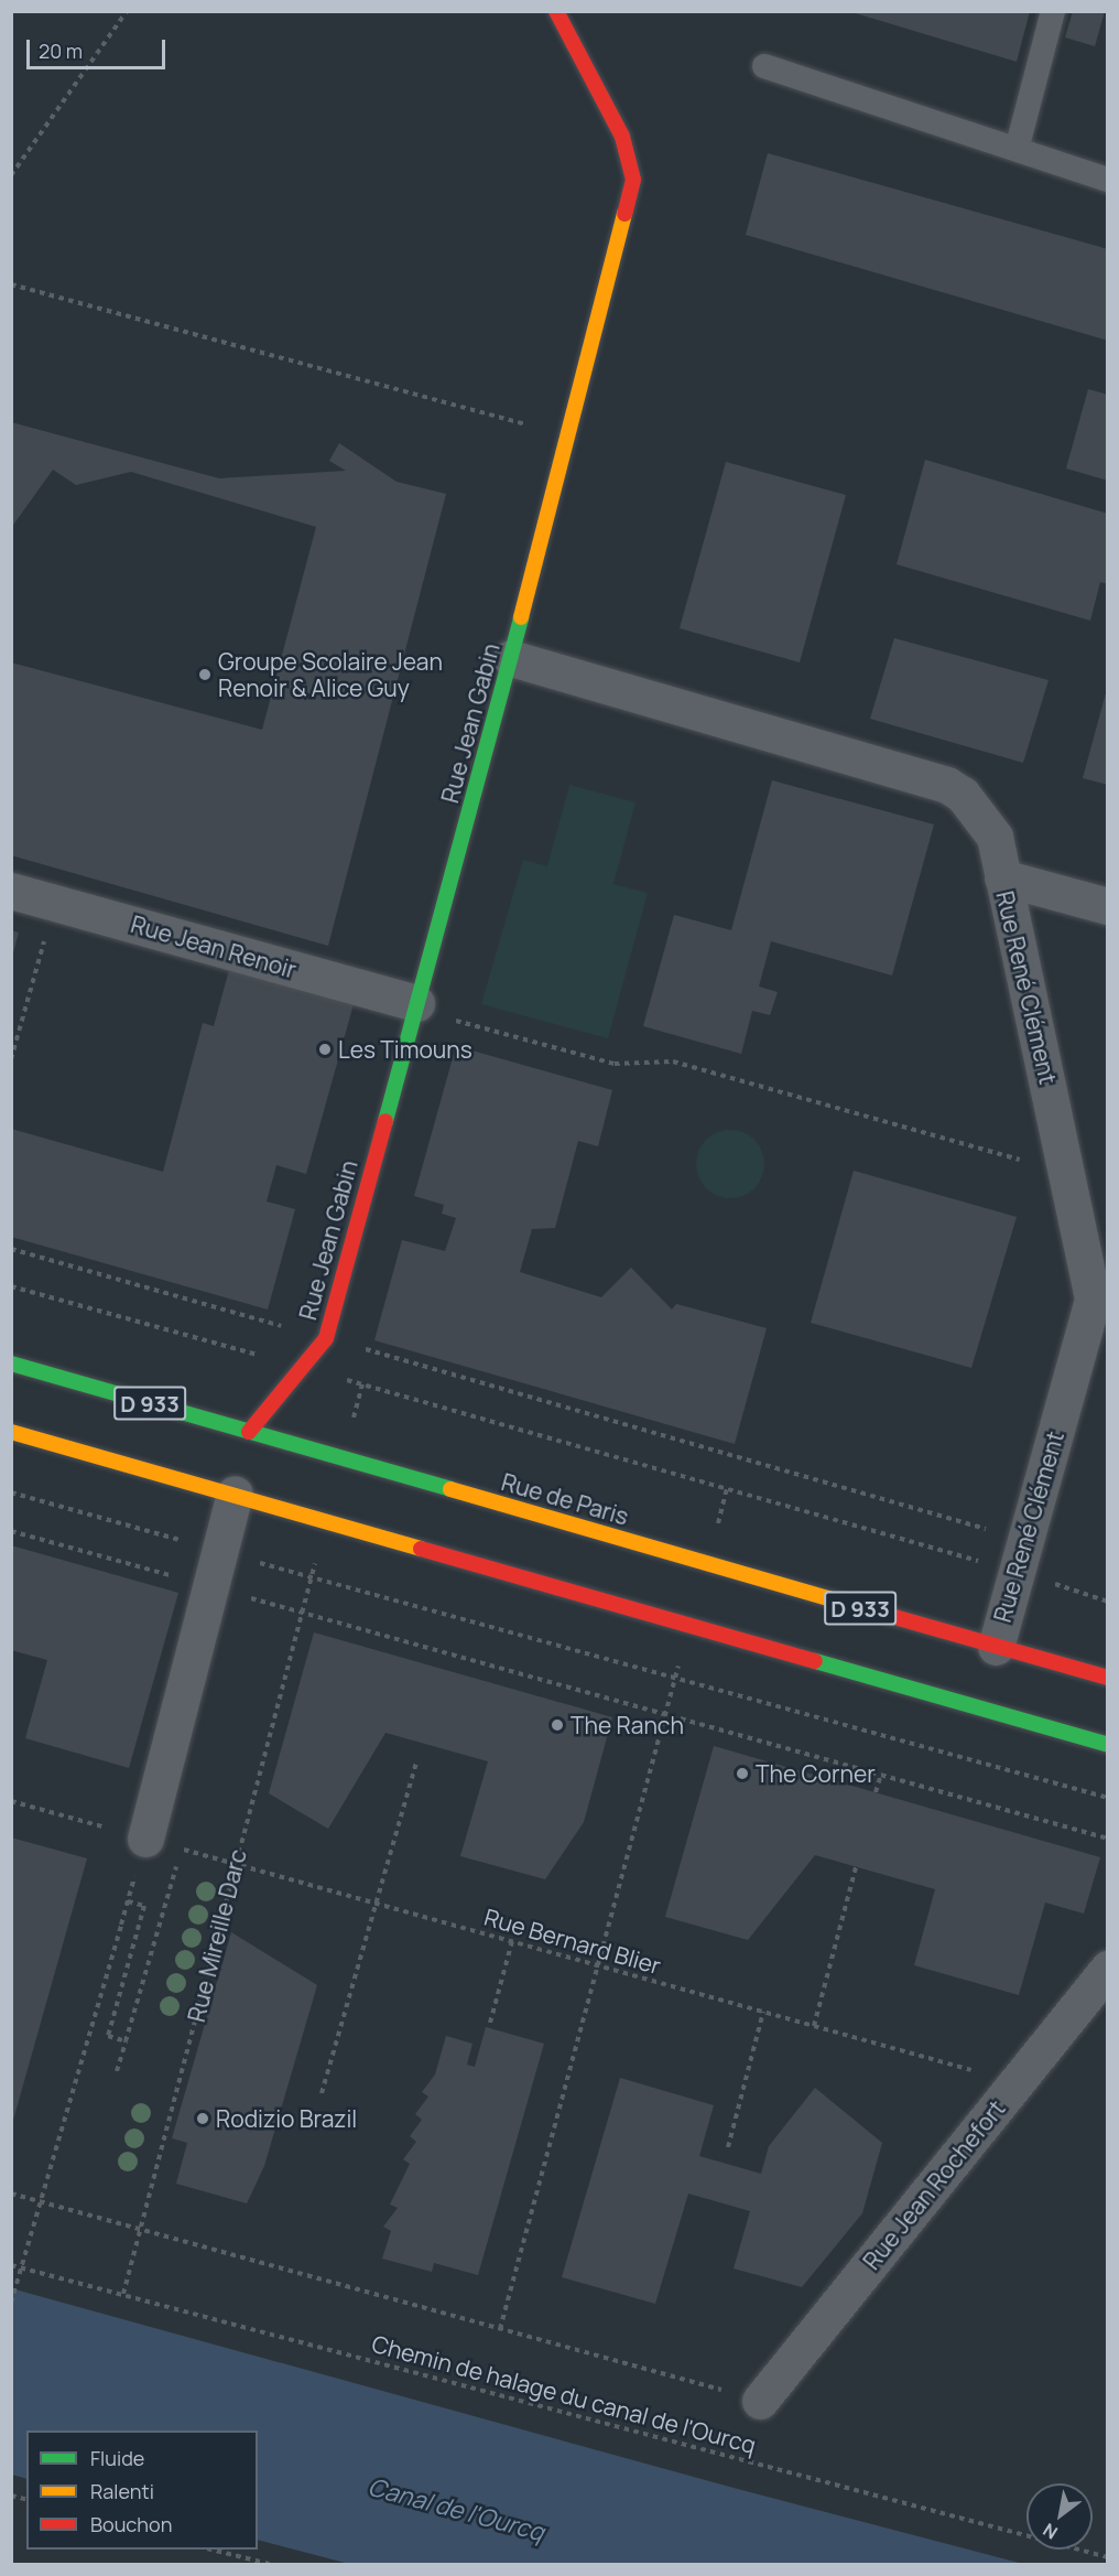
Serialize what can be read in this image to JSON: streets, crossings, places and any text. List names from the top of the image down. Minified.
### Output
{"streets":{"main road":["Rue Jean Gabin","D 933","Rue de Paris"],"street":["Rue Jean Renoir","Rue René Clément","Rue Jean Rochefort"],"path":["Rue Mireille Darc","Rue Bernard Blier","Chemin de halage du canal de l'Ourcq"]},"crossings":[["Rue Jean Gabin","Rue Jean Renoir"],["Rue Jean Gabin","Rue René Clément"],["Rue Jean Gabin","Rue de Paris"],["Rue René Clément","Rue de Paris"],["Rue Mireille Darc","Rue Bernard Blier"],["Rue Mireille Darc","Chemin de halage du canal de l'Ourcq"]],"water":["Canal de l'Ourcq"],"places":["Groupe Scolaire Jean Renoir & Alice Guy","Les Timouns","The Ranch","The Corner","Rodizio Brazil"],"legend":["Fluide","Ralenti","Bouchon"],"scale_bar":"20 m","north":"bottom left"}
